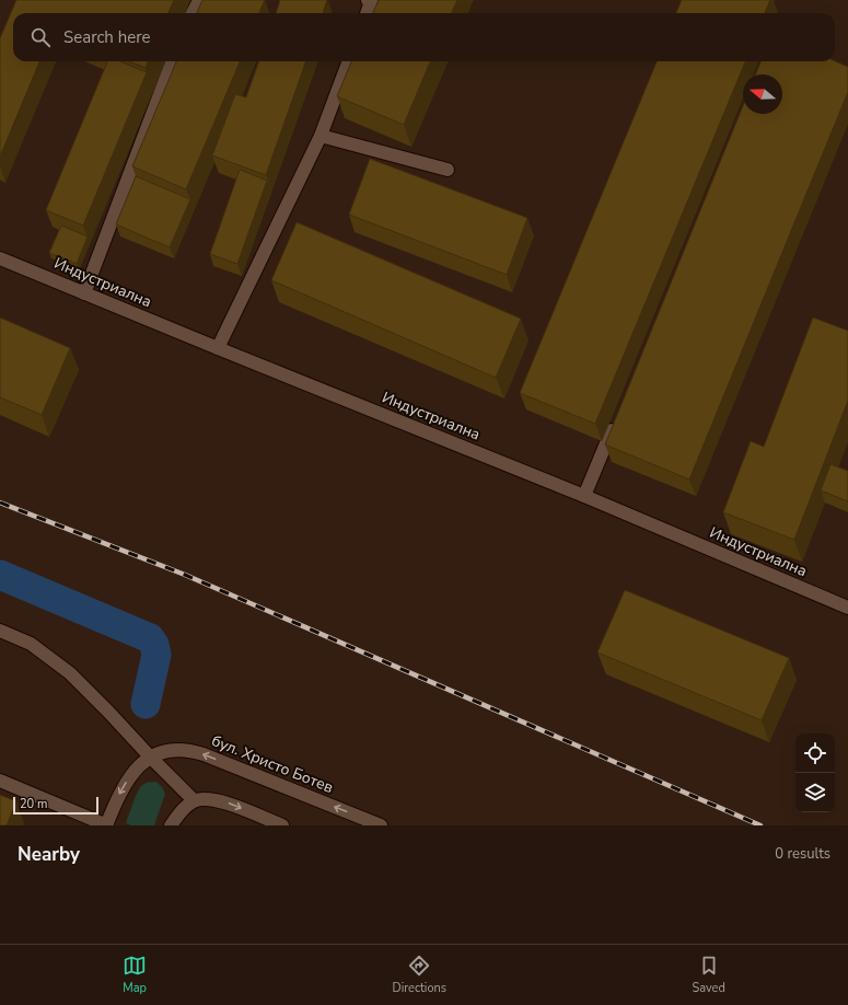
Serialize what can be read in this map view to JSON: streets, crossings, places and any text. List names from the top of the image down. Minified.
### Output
{"streets":{"street":["Индустриална","бул. Христо Ботев"]},"scale_bar":"20 m","north":"left","page":{"search":"Search here","scale":"20 m","heading":["Nearby","0 results"],"nav":["Map","Directions","Saved"]}}
